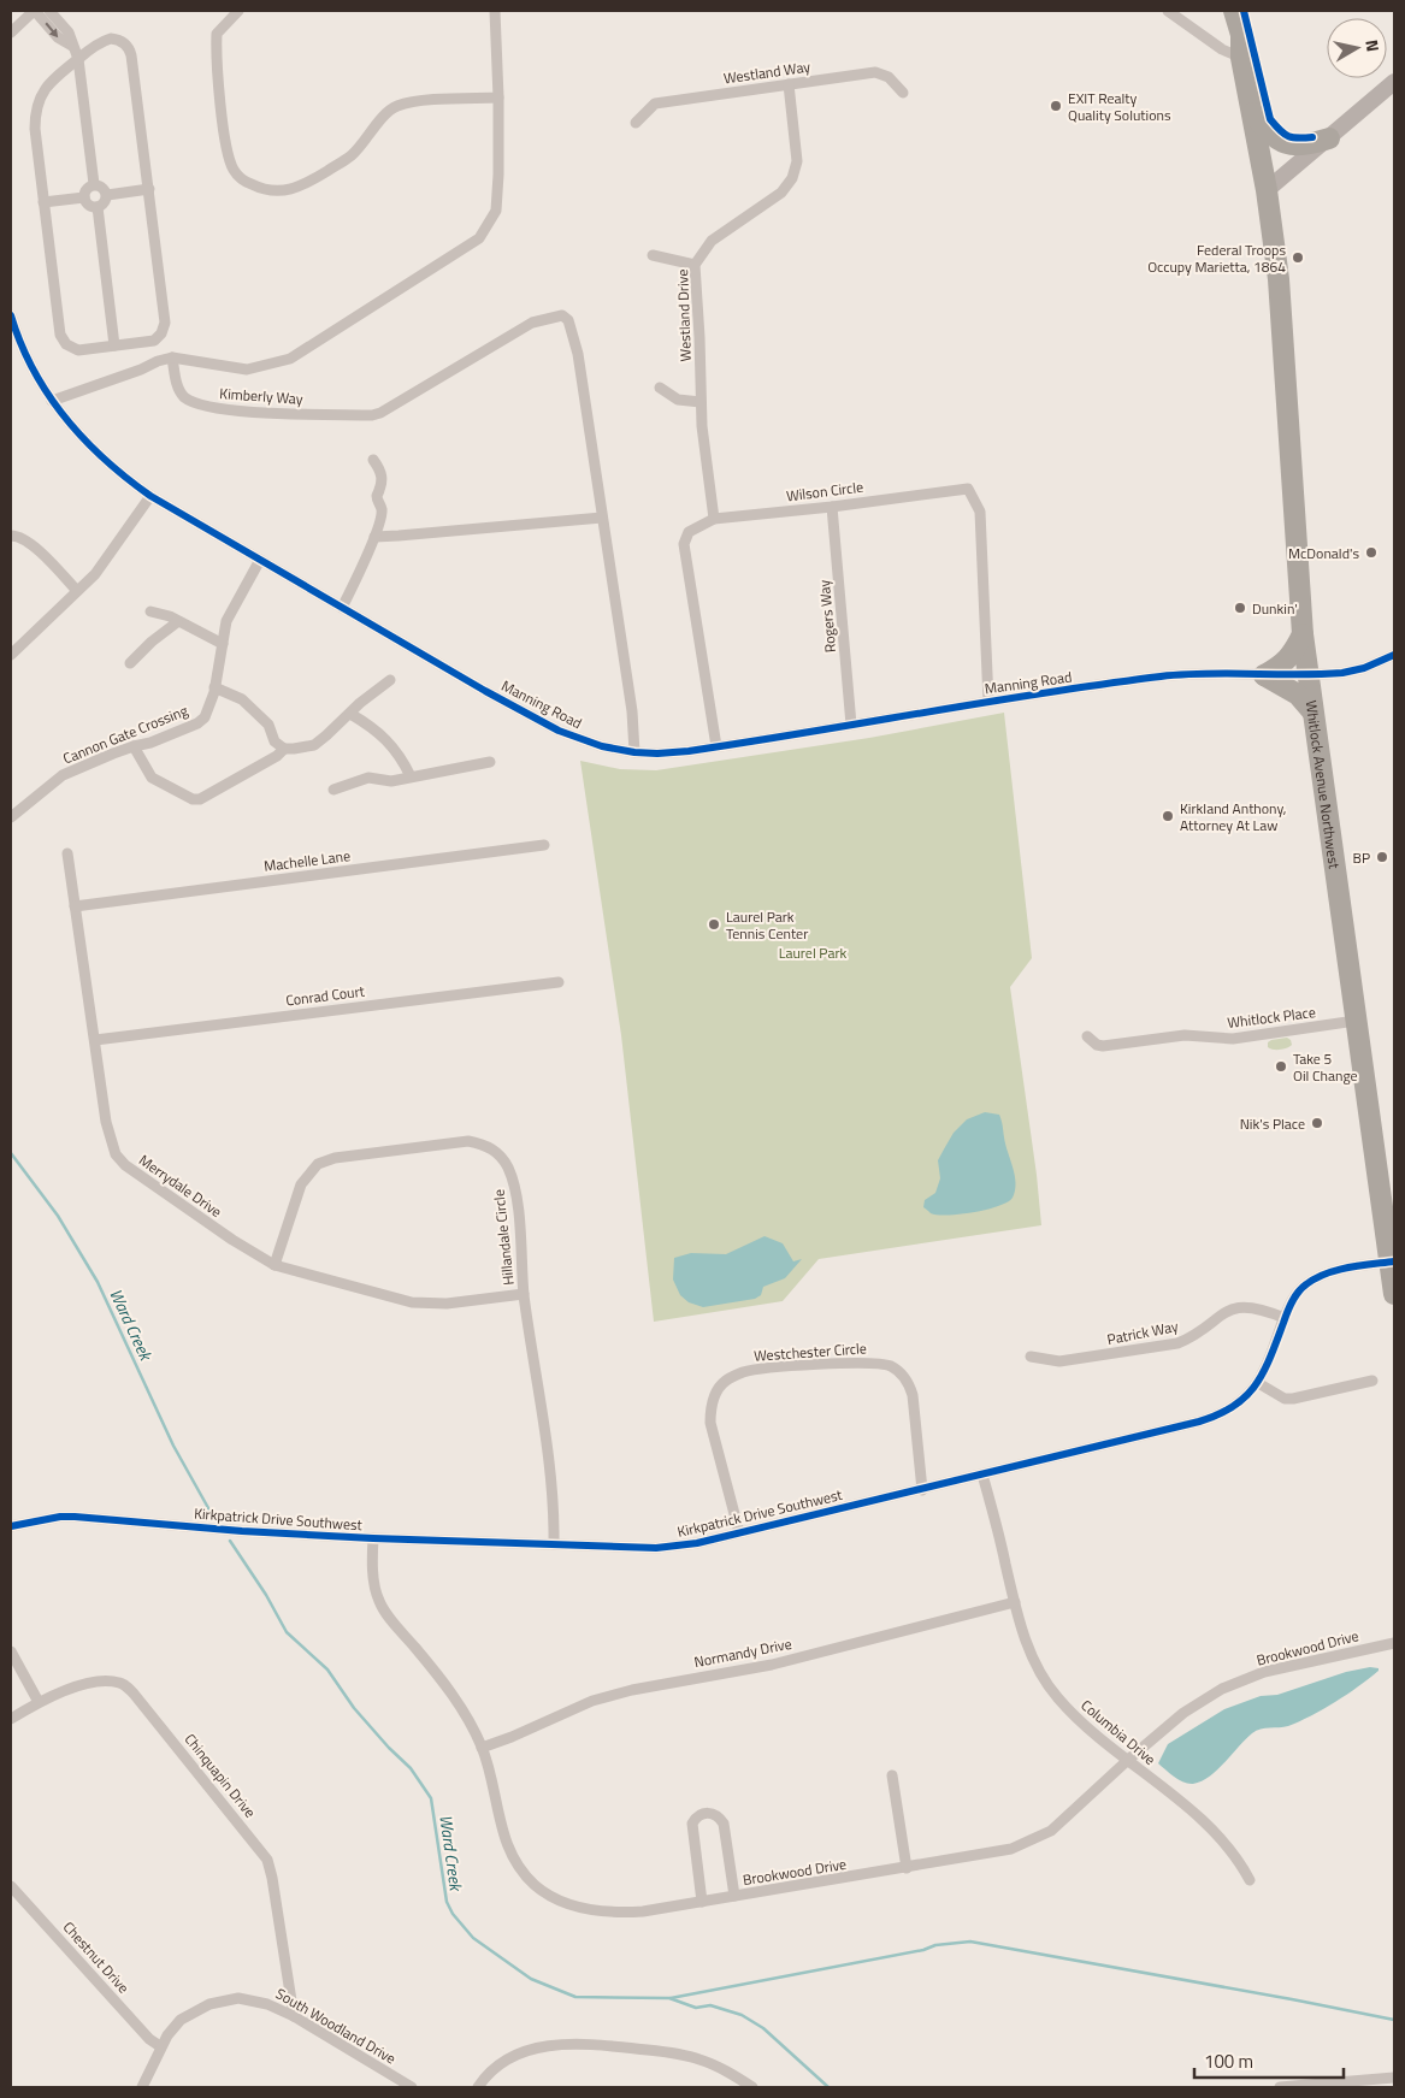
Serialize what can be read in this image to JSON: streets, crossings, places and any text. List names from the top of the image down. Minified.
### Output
{"streets":{"highway":["Whitlock Avenue Northwest"],"street":["Westland Way","Westland Drive","Kimberly Way","Wilson Circle","Rogers Way","Manning Road","Cannon Gate Crossing","Machelle Lane","Conrad Court","Whitlock Place","Merrydale Drive","Hillandale Circle","Patrick Way","Westchester Circle","Kirkpatrick Drive Southwest","Brookwood Drive","Normandy Drive","Columbia Drive","Chinquapin Drive","Chestnut Drive","South Woodland Drive"]},"crossings":[["Westland Way","Westland Drive"],["Westland Drive","Wilson Circle"],["Kimberly Way","Manning Road"],["Wilson Circle","Rogers Way"],["Wilson Circle","Manning Road"],["Rogers Way","Manning Road"],["Manning Road","Cannon Gate Crossing"],["Manning Road","Whitlock Avenue Northwest"],["Whitlock Avenue Northwest","Whitlock Place"],["Whitlock Avenue Northwest","Kirkpatrick Drive Southwest"],["Machelle Lane","Merrydale Drive"],["Conrad Court","Merrydale Drive"],["Merrydale Drive","Hillandale Circle"],["Hillandale Circle","Kirkpatrick Drive Southwest"],["Patrick Way","Kirkpatrick Drive Southwest"],["Westchester Circle","Kirkpatrick Drive Southwest"],["Kirkpatrick Drive Southwest","Brookwood Drive"],["Kirkpatrick Drive Southwest","Columbia Drive"],["Brookwood Drive","Normandy Drive"],["Brookwood Drive","Columbia Drive"],["Normandy Drive","Columbia Drive"],["Chinquapin Drive","South Woodland Drive"],["Chestnut Drive","South Woodland Drive"]],"water":["Ward Creek"],"parks":["Laurel Park"],"places":["EXIT Realty Quality Solutions","Federal Troops Occupy Marietta, 1864","McDonald's","Dunkin'","Kirkland Anthony, Attorney At Law","BP","Laurel Park Tennis Center","Take 5 Oil Change","Nik's Place"],"scale_bar":"100 m","north":"right"}
